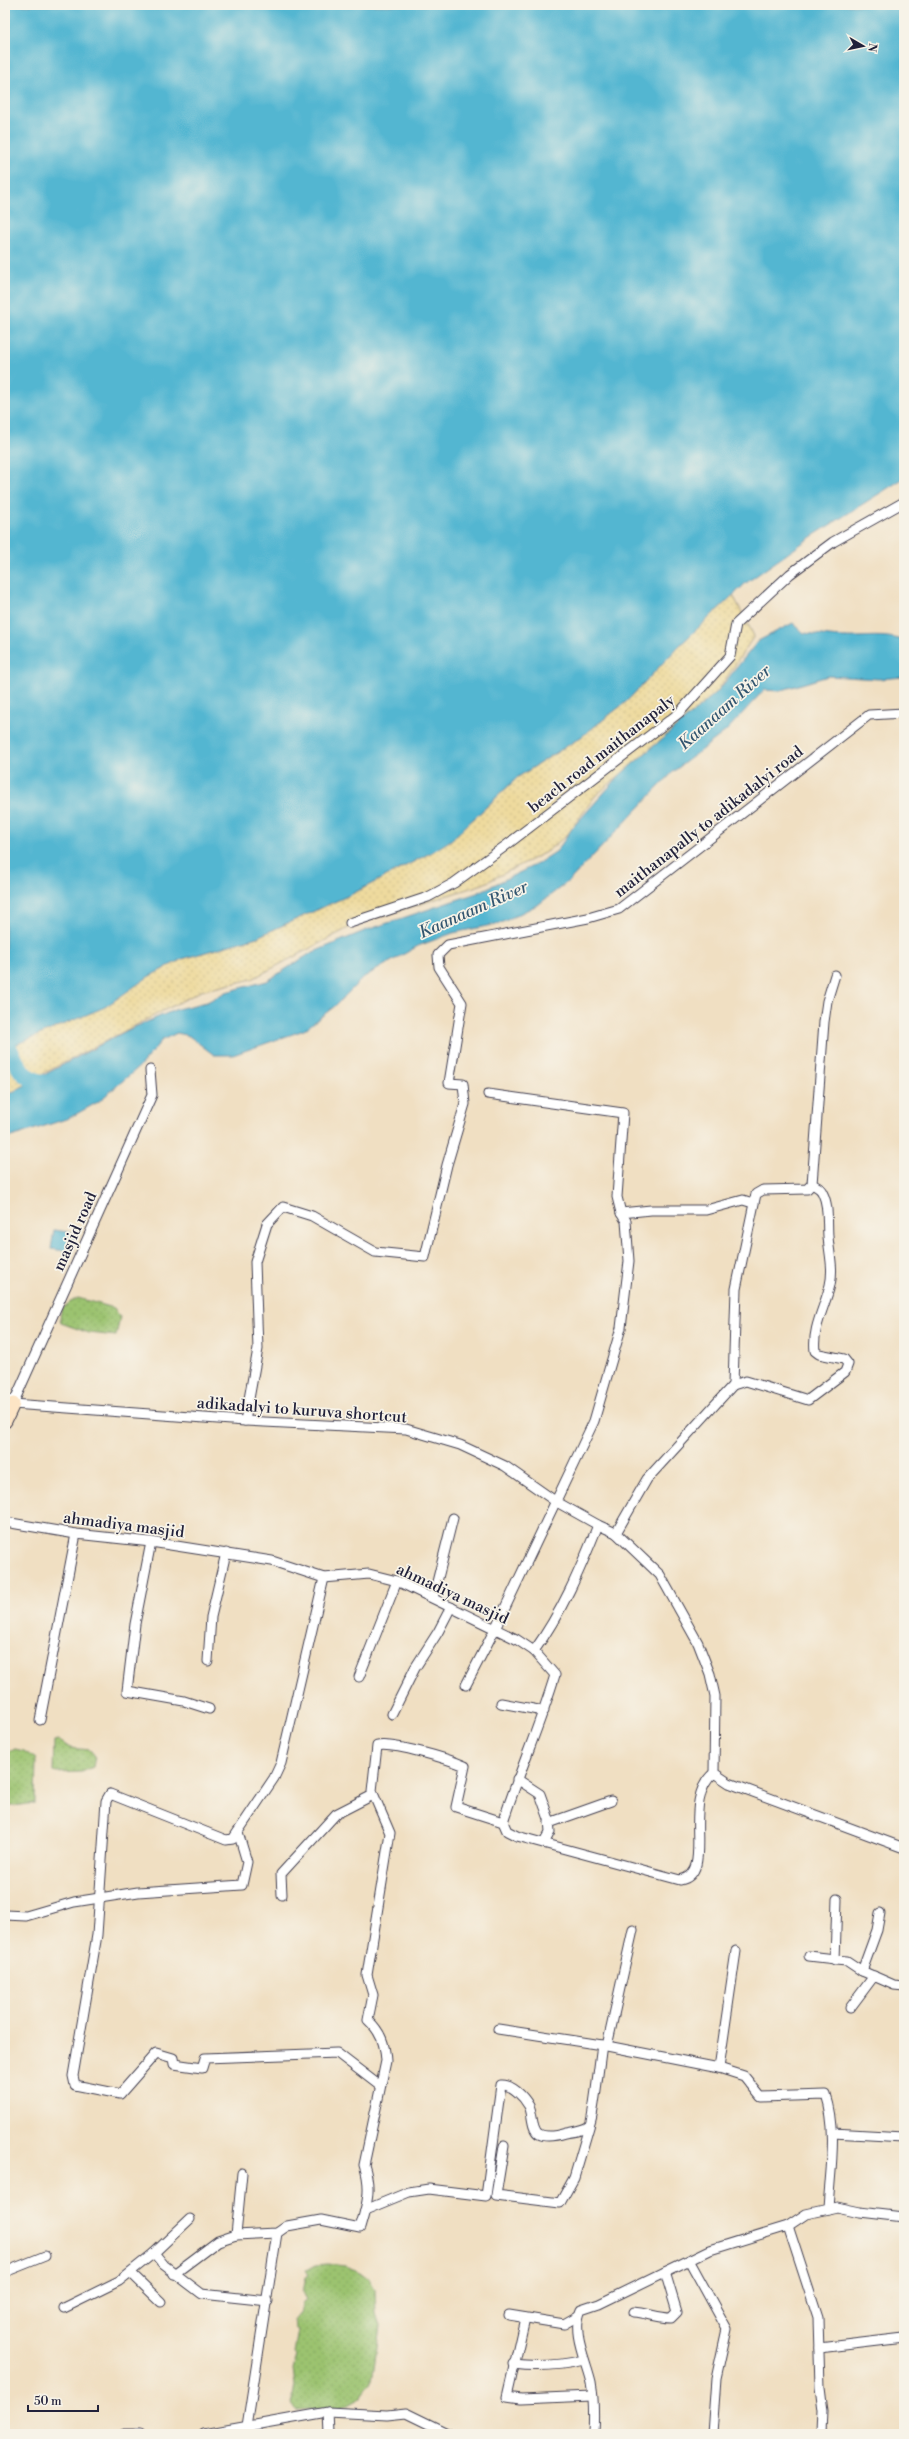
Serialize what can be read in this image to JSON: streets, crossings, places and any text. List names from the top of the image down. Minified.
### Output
{"streets":{"street":["beach road maithanapaly","maithanapally to adikadalyi road","masjid road","adikadalyi to kuruva shortcut","ahmadiya masjid"]},"crossings":[["maithanapally to adikadalyi road","adikadalyi to kuruva shortcut"],["masjid road","adikadalyi to kuruva shortcut"]],"water":["Kaanaam River"],"scale_bar":"50 m","north":"right"}
